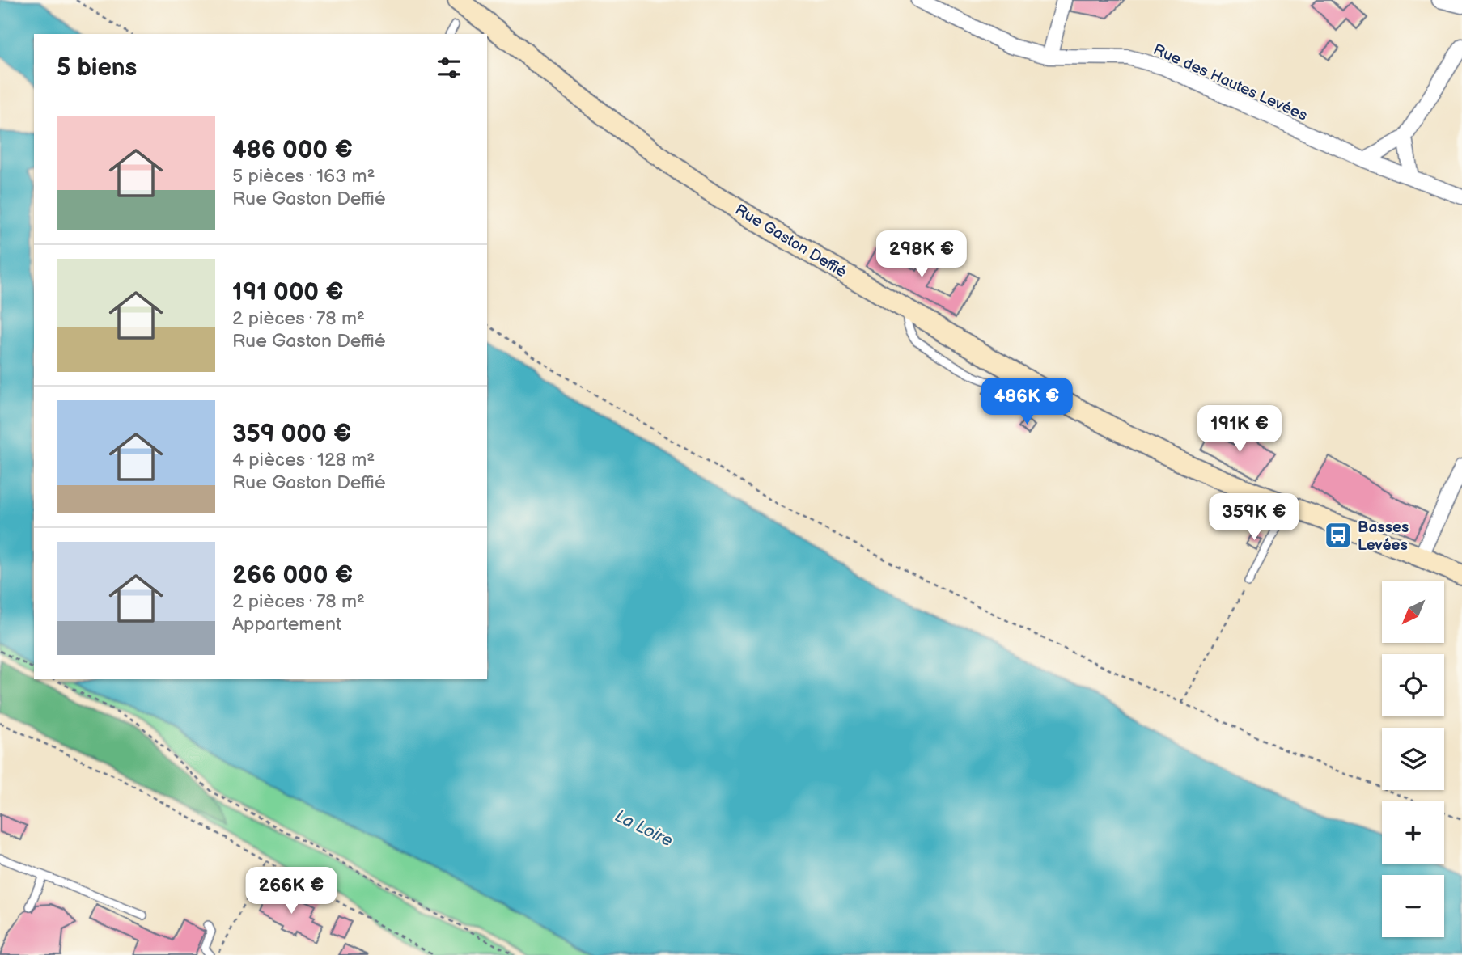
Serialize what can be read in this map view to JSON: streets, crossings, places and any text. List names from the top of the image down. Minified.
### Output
{"streets":{"main road":["Rue Gaston Deffié"],"street":["Rue des Hautes Levées"]},"water":["La Loire"],"places":{"bus stop":["Basses Levées"]},"north":"bottom left","page":{"heading":"5 biens","list":[{"name":"486 000 €","note":"5 pièces · 163 m² · Rue Gaston Deffié"},{"name":"191 000 €","note":"2 pièces · 78 m² · Rue Gaston Deffié"},{"name":"359 000 €","note":"4 pièces · 128 m² · Rue Gaston Deffié"},{"name":"266 000 €","note":"2 pièces · 78 m² · Appartement"}],"price":["298K €","486K €","191K €","359K €","266K €"],"map_buttons":["+","−"]}}
